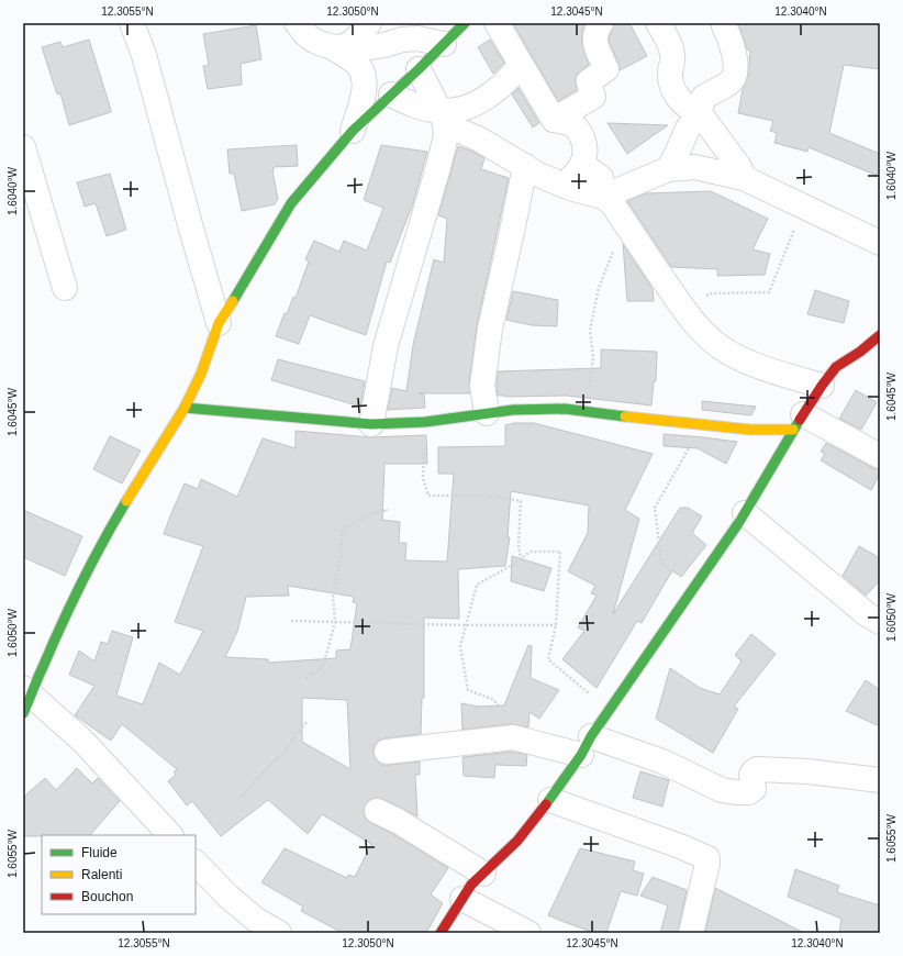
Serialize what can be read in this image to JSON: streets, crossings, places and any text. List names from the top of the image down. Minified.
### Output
{"legend":["Fluide","Ralenti","Bouchon"],"coordinates":["12.3055°N","12.3050°N","12.3045°N","12.3040°N","1.6040°W","1.6045°W","1.6050°W","1.6055°W"]}
